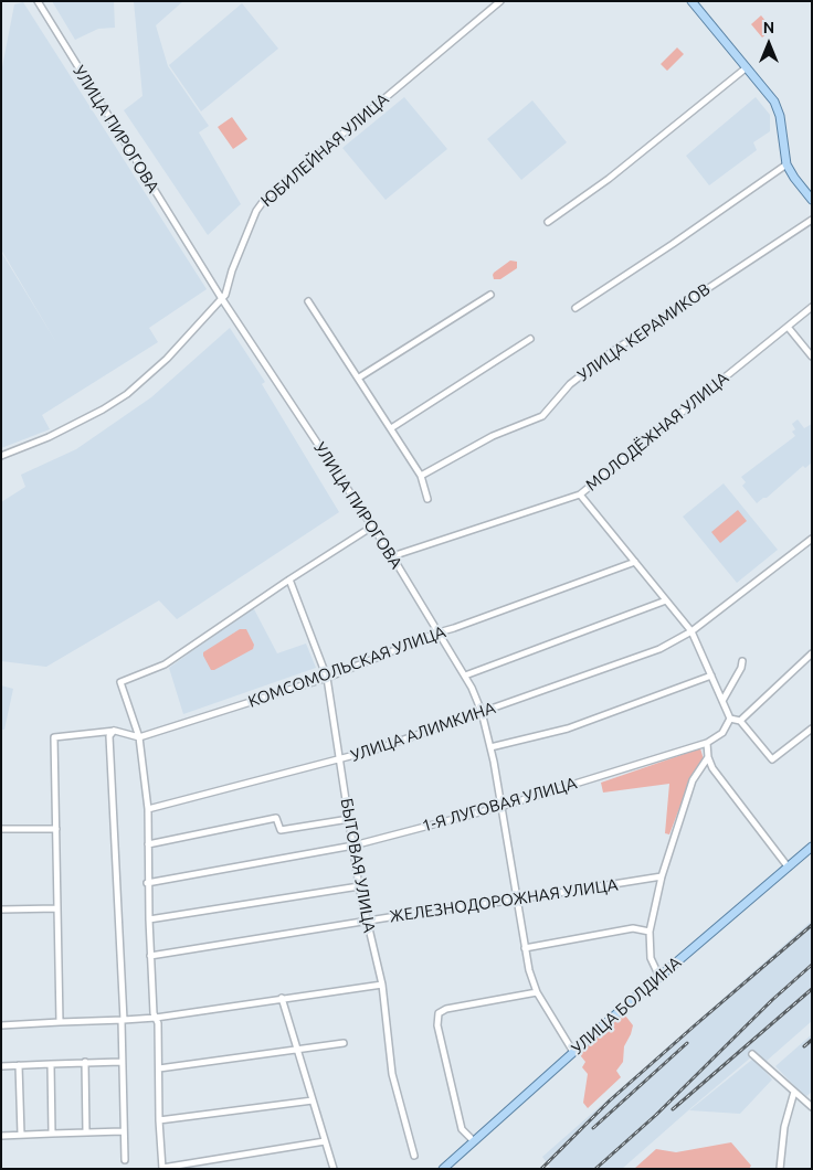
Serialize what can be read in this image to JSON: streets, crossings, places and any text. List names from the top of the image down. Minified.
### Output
{"streets":{"main road":["УЛИЦА БОЛДИНА"],"street":["УЛИЦА ПИРОГОВА","ЮБИЛЕЙНАЯ УЛИЦА","УЛИЦА КЕРАМИКОВ","МОЛОДЁЖНАЯ УЛИЦА","КОМСОМОЛЬСКАЯ УЛИЦА","УЛИЦА АЛИМКИНА","1-Я ЛУГОВАЯ УЛИЦА","БЫТОВАЯ УЛИЦА","ЖЕЛЕЗНОДОРОЖНАЯ УЛИЦА"]},"crossings":[["УЛИЦА ПИРОГОВА","ЮБИЛЕЙНАЯ УЛИЦА"],["УЛИЦА ПИРОГОВА","МОЛОДЁЖНАЯ УЛИЦА"],["УЛИЦА ПИРОГОВА","КОМСОМОЛЬСКАЯ УЛИЦА"],["УЛИЦА ПИРОГОВА","УЛИЦА АЛИМКИНА"],["УЛИЦА ПИРОГОВА","1-Я ЛУГОВАЯ УЛИЦА"],["УЛИЦА ПИРОГОВА","ЖЕЛЕЗНОДОРОЖНАЯ УЛИЦА"],["УЛИЦА ПИРОГОВА","УЛИЦА БОЛДИНА"],["КОМСОМОЛЬСКАЯ УЛИЦА","БЫТОВАЯ УЛИЦА"],["УЛИЦА АЛИМКИНА","БЫТОВАЯ УЛИЦА"],["1-Я ЛУГОВАЯ УЛИЦА","БЫТОВАЯ УЛИЦА"],["БЫТОВАЯ УЛИЦА","ЖЕЛЕЗНОДОРОЖНАЯ УЛИЦА"]],"north":"top"}
